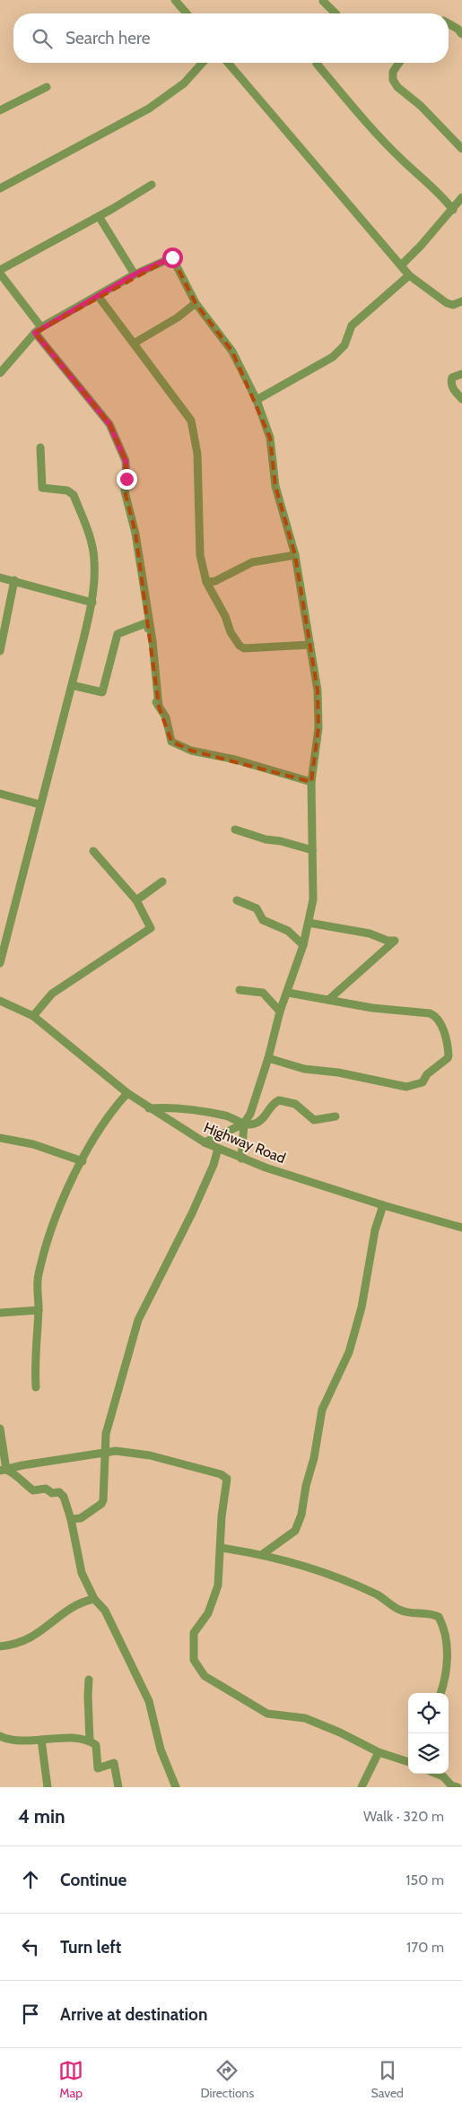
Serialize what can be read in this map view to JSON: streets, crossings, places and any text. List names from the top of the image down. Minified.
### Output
{"streets":{"street":["Highway Road"]},"page":{"search":"Search here","heading":["4 min","Walk · 320 m"],"list":[["Continue","150 m"],["Turn left","170 m"],"Arrive at destination"],"nav":["Map","Directions","Saved"]}}
